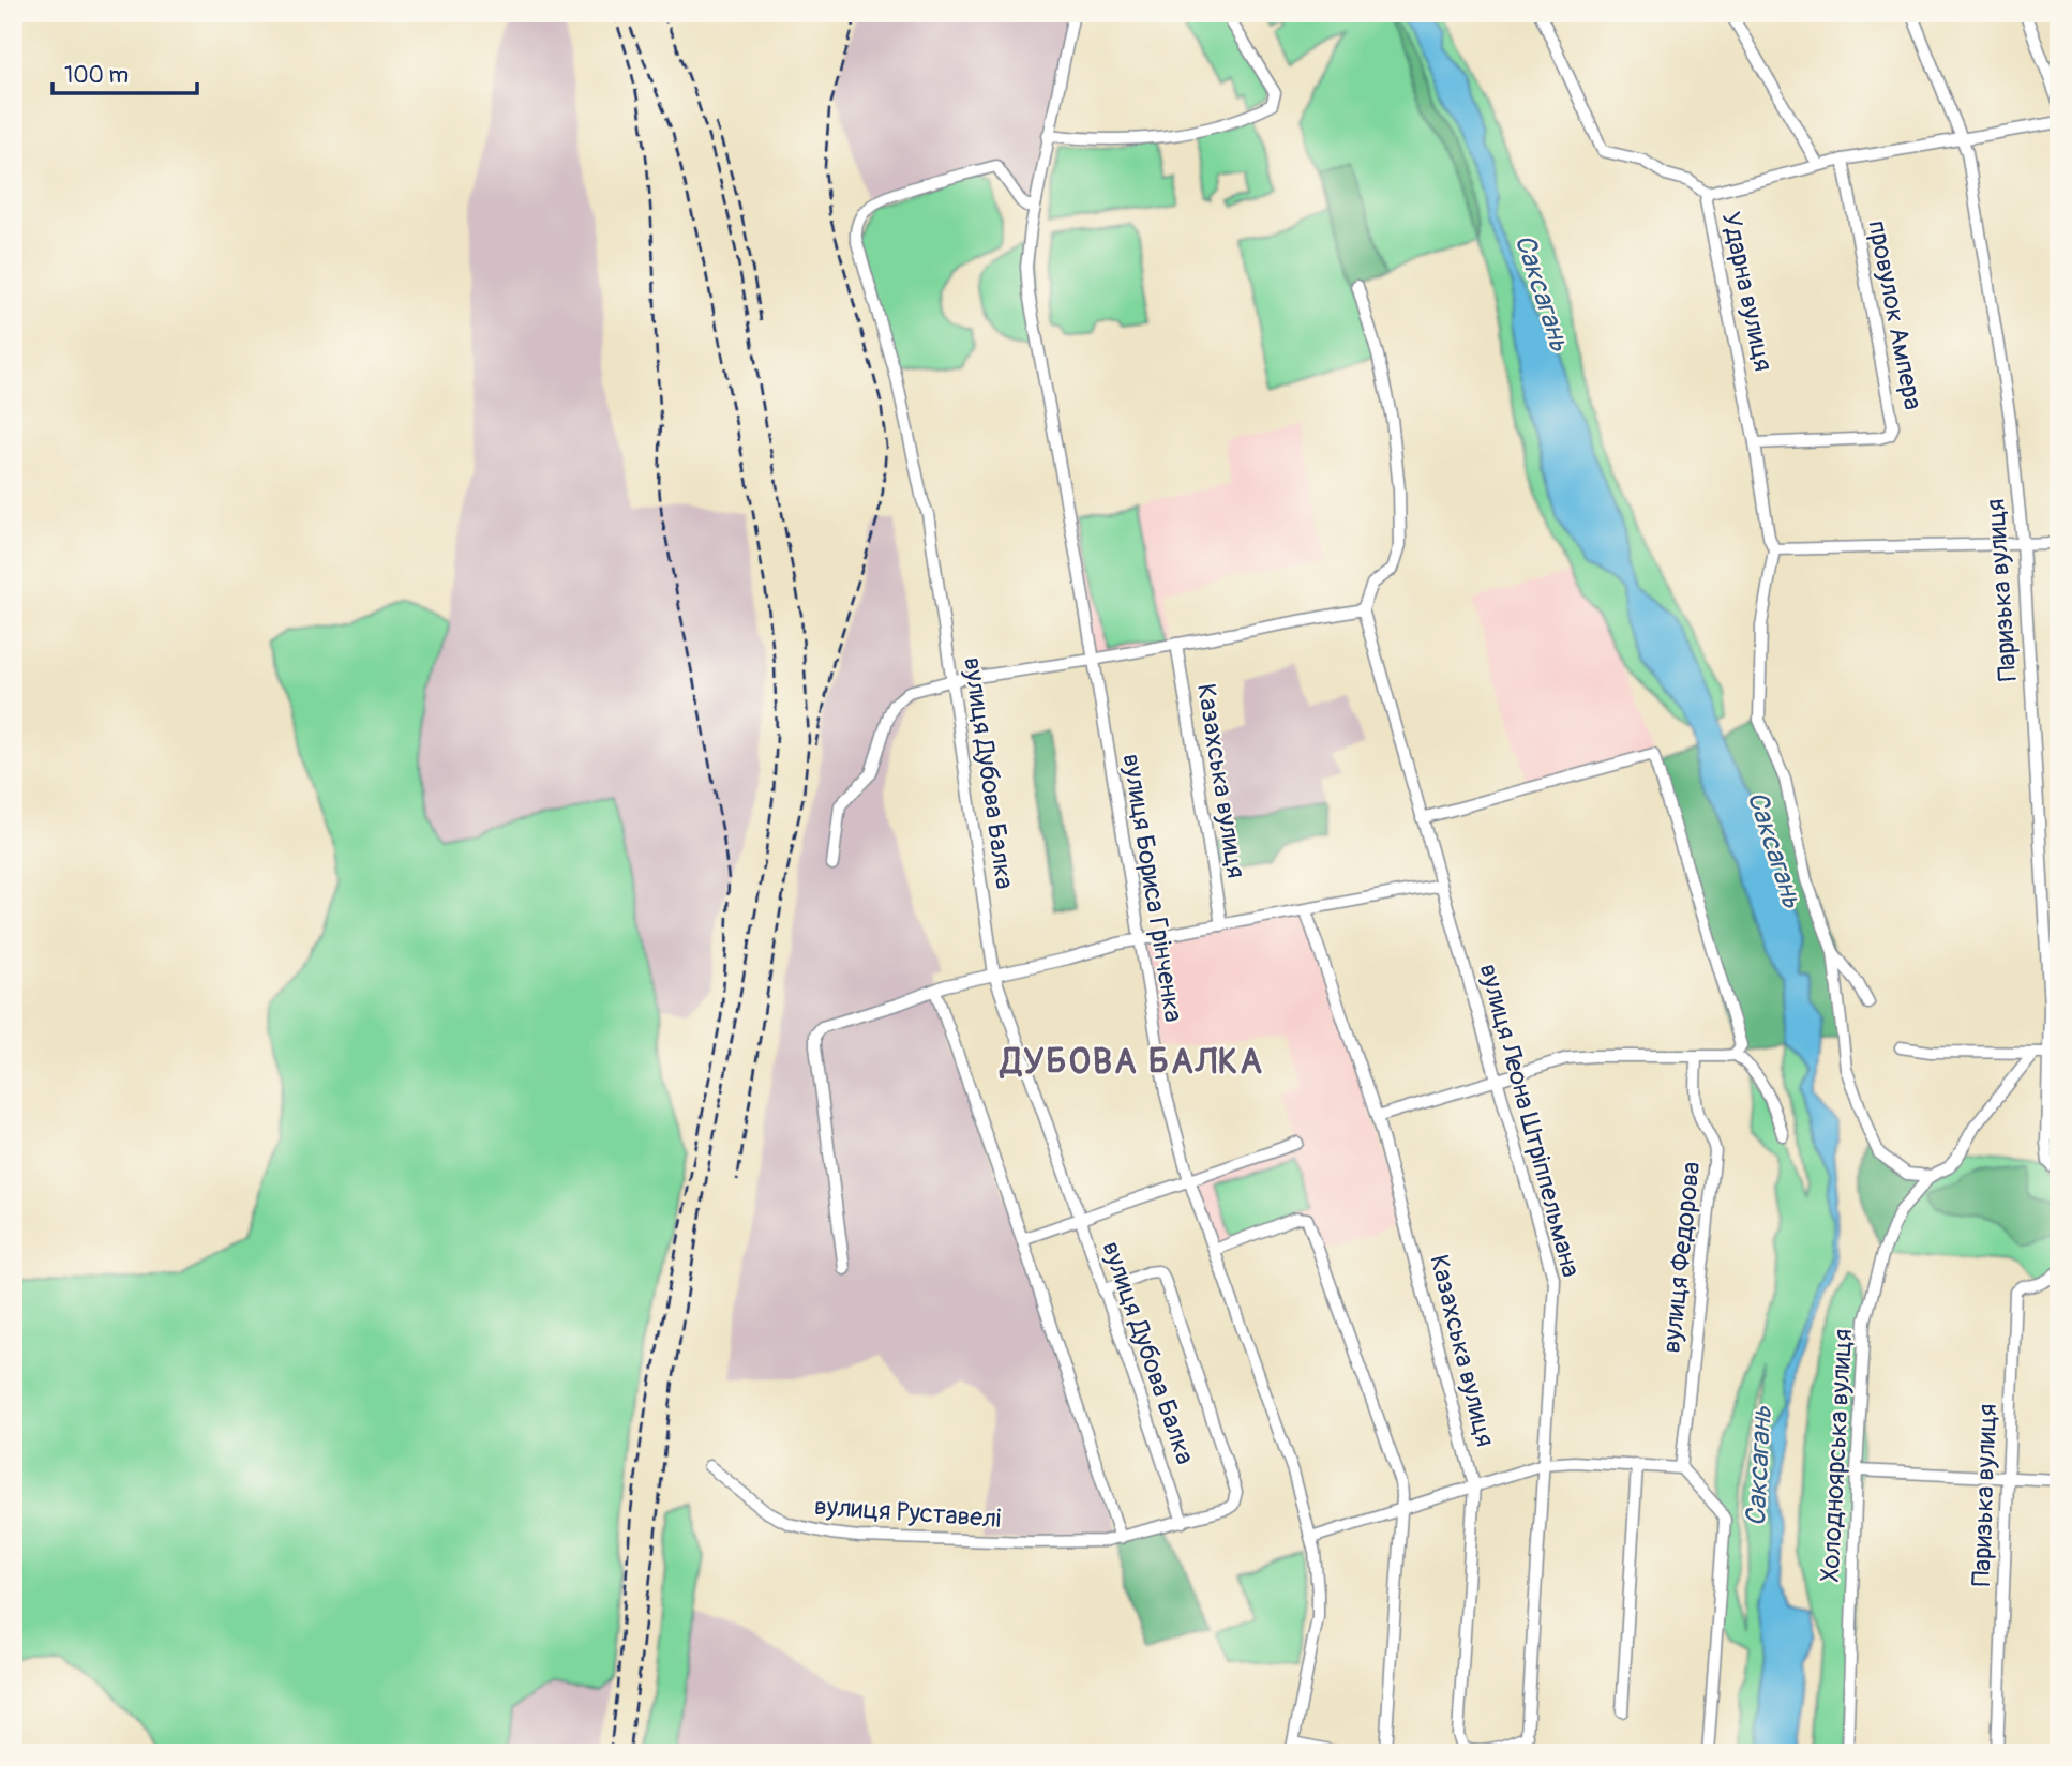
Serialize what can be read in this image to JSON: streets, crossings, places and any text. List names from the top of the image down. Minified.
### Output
{"streets":{"street":["Ударна вулиця","провулок Ампера","Паризька вулиця","вулиця Дубова Балка","Казахська вулиця","вулиця Бориса Грінченка","вулиця Леона Штріппельмана","вулиця Федорова","Холодноярська вулиця","вулиця Руставелі"]},"crossings":[["Ударна вулиця","провулок Ампера"],["Ударна вулиця","Паризька вулиця"],["вулиця Дубова Балка","вулиця Бориса Грінченка"],["вулиця Дубова Балка","вулиця Руставелі"],["Казахська вулиця","вулиця Леона Штріппельмана"]],"districts":["ДУБОВА БАЛКА"],"water":["Саксагань"],"scale_bar":"100 m"}
